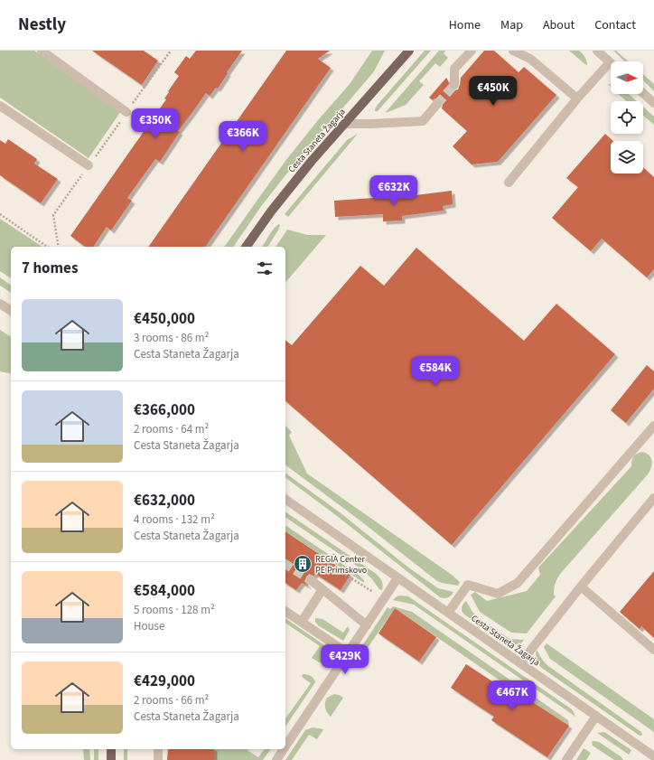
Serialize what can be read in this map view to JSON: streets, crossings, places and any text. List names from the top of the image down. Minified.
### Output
{"streets":{"main road":["Cesta Staneta Žagarja"]},"places":{"building":["REGIA Center PE Primskovo"]},"north":"right","page":{"header":"Nestly","nav":["Home","Map","About","Contact"],"price":["€450K","€350K","€366K","€632K","€584K","€429K","€467K"],"heading":"7 homes","list":[{"name":"€450,000","note":"3 rooms · 86 m² · Cesta Staneta Žagarja"},{"name":"€366,000","note":"2 rooms · 64 m² · Cesta Staneta Žagarja"},{"name":"€632,000","note":"4 rooms · 132 m² · Cesta Staneta Žagarja"},{"name":"€584,000","note":"5 rooms · 128 m² · House"},{"name":"€429,000","note":"2 rooms · 66 m² · Cesta Staneta Žagarja"}]}}
